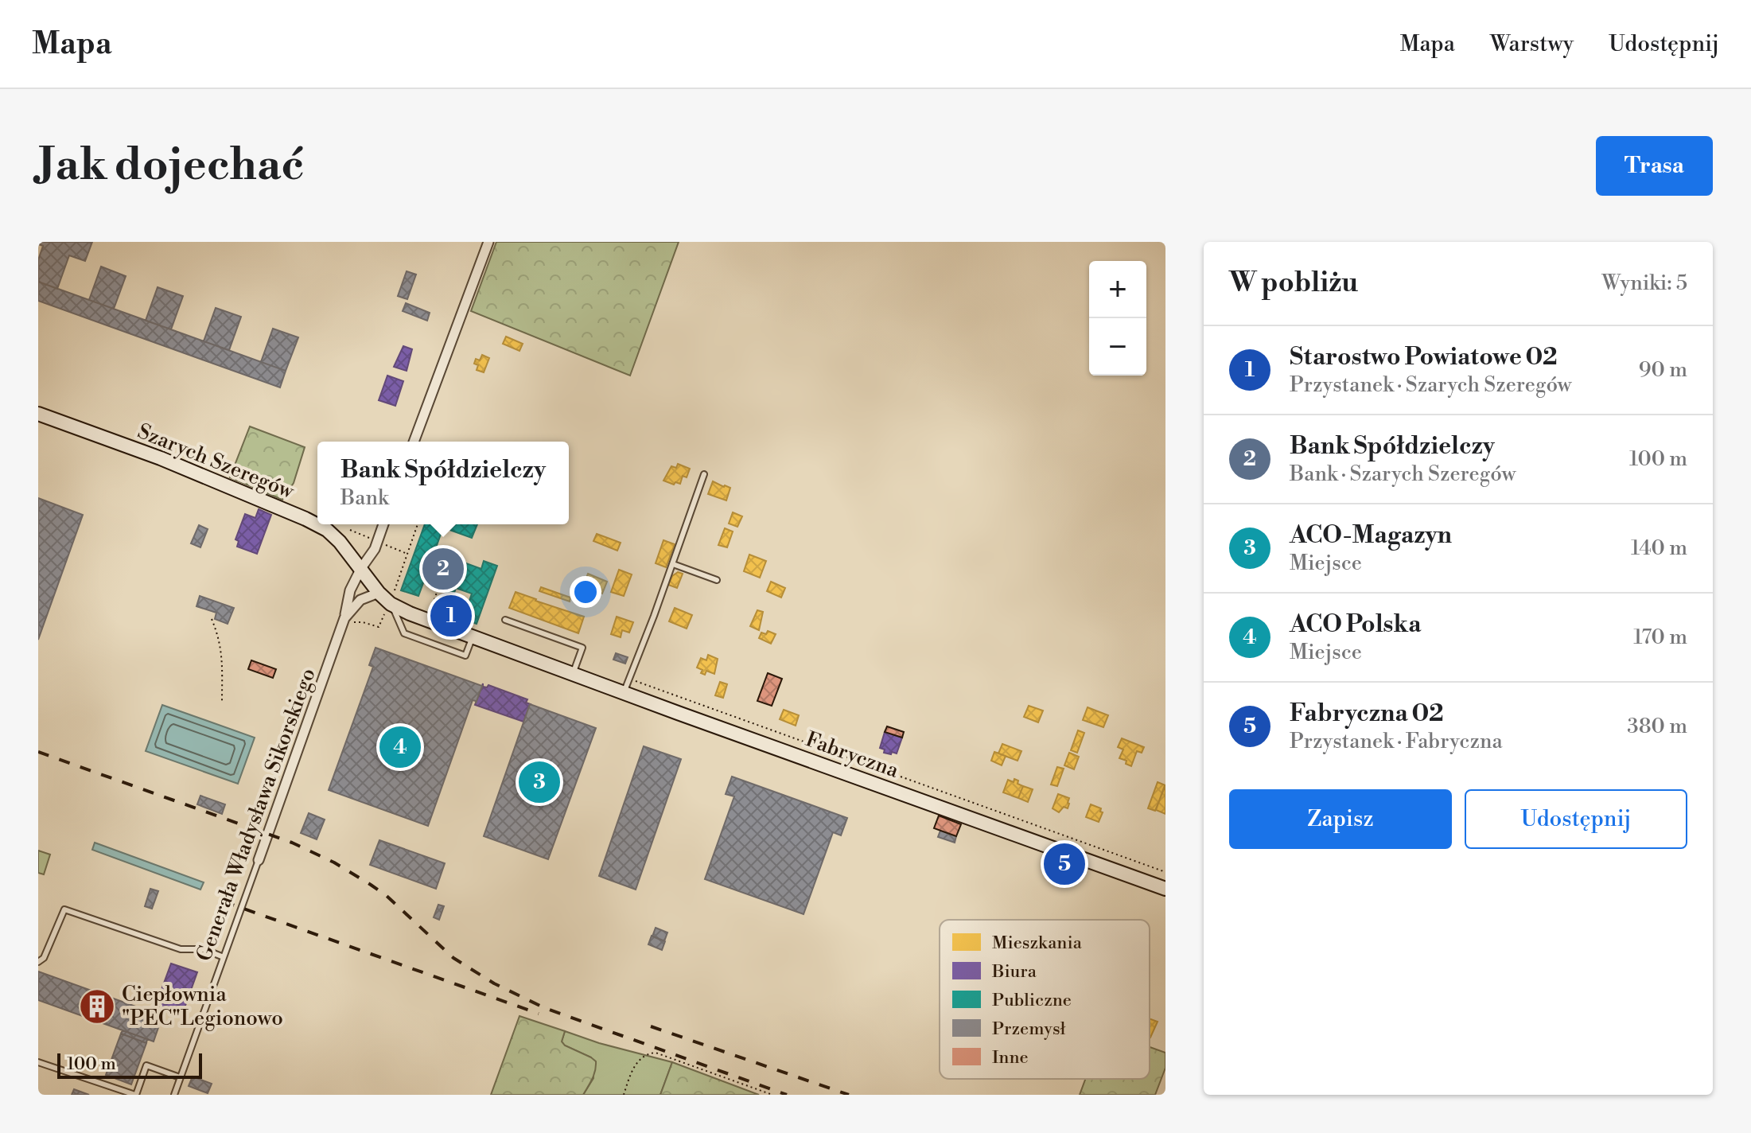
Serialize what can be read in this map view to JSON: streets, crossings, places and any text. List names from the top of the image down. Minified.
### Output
{"streets":{"street":["Szarych Szeregów","Fabryczna","Generała Władysława Sikorskiego"]},"crossings":[["Szarych Szeregów","Fabryczna"],["Szarych Szeregów","Generała Władysława Sikorskiego"]],"places":{"building":["Ciepłownia \"PEC\"Legionowo"]},"legend":["Mieszkania","Biura","Publiczne","Przemysł","Inne"],"scale_bar":"100 m","page":{"header":"Mapa","nav":["Mapa","Warstwy","Udostępnij"],"buttons":["Trasa",["Zapisz","Udostępnij"]],"title":"Jak dojechać","heading":["W pobliżu","Wyniki: 5"],"map_buttons":["+","−"],"list":[{"mark":"1","name":"Starostwo Powiatowe 02","note":"Przystanek · Szarych Szeregów","value":"90 m"},{"mark":"2","name":"Bank Spółdzielczy","note":"Bank · Szarych Szeregów","value":"100 m"},{"mark":"3","name":"ACO-Magazyn","note":"Miejsce","value":"140 m"},{"mark":"4","name":"ACO Polska","note":"Miejsce","value":"170 m"},{"mark":"5","name":"Fabryczna 02","note":"Przystanek · Fabryczna","value":"380 m"}],"popup":["Bank Spółdzielczy","Bank"],"pins":["2","1","4","3","5"],"scale":"100 m"}}
